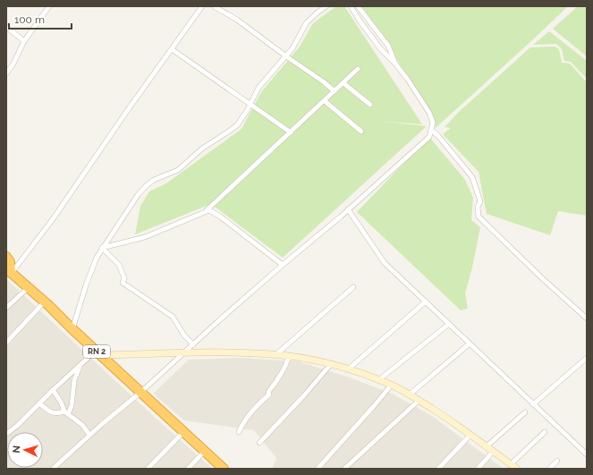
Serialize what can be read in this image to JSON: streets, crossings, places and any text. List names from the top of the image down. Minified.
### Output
{"streets":{"highway":["RN 2"]},"scale_bar":"100 m","north":"left"}
